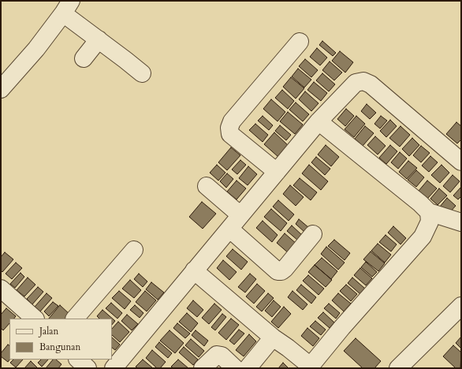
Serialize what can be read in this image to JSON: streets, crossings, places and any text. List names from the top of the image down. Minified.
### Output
{"legend":["Jalan","Bangunan"]}
